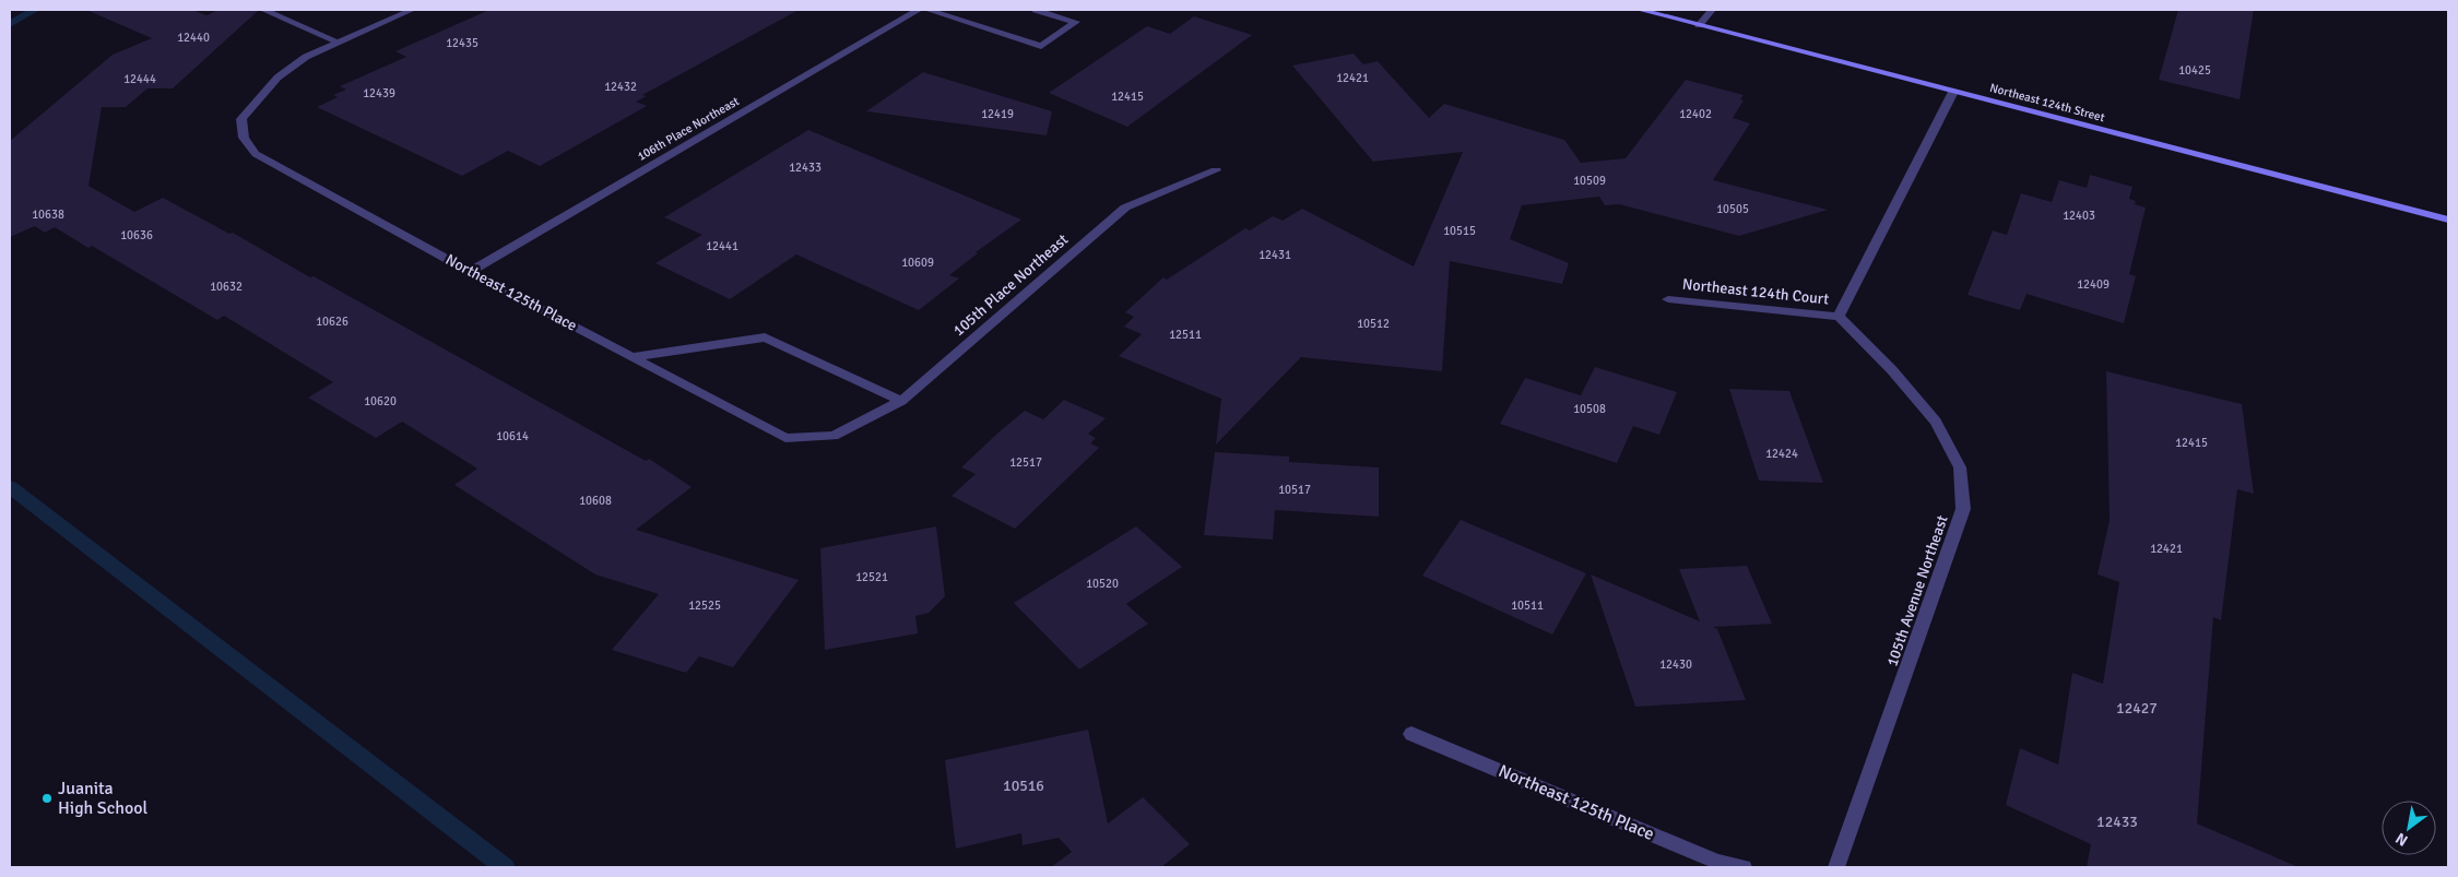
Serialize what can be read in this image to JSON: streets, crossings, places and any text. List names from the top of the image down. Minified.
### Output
{"streets":{"main road":["Northeast 124th Street"],"street":["106th Place Northeast","105th Place Northeast","Northeast 124th Court","Northeast 125th Place","105th Avenue Northeast"]},"crossings":[["106th Place Northeast","Northeast 125th Place"],["105th Place Northeast","Northeast 125th Place"],["Northeast 124th Court","105th Avenue Northeast"]],"places":["Juanita High School"],"house_numbers":["12440","12435","10425","12421","12444","12432","12439","12415","12419","12402","12433","10509","10505","10638","12403","10515","10636","12441","12431","10609","12409","10632","10626","10512","12511","10620","10508","10614","12415","12424","12517","10517","10608","12421","12521","10520","12525","10511","12430","12427","10516","12433"],"north":"bottom left"}
